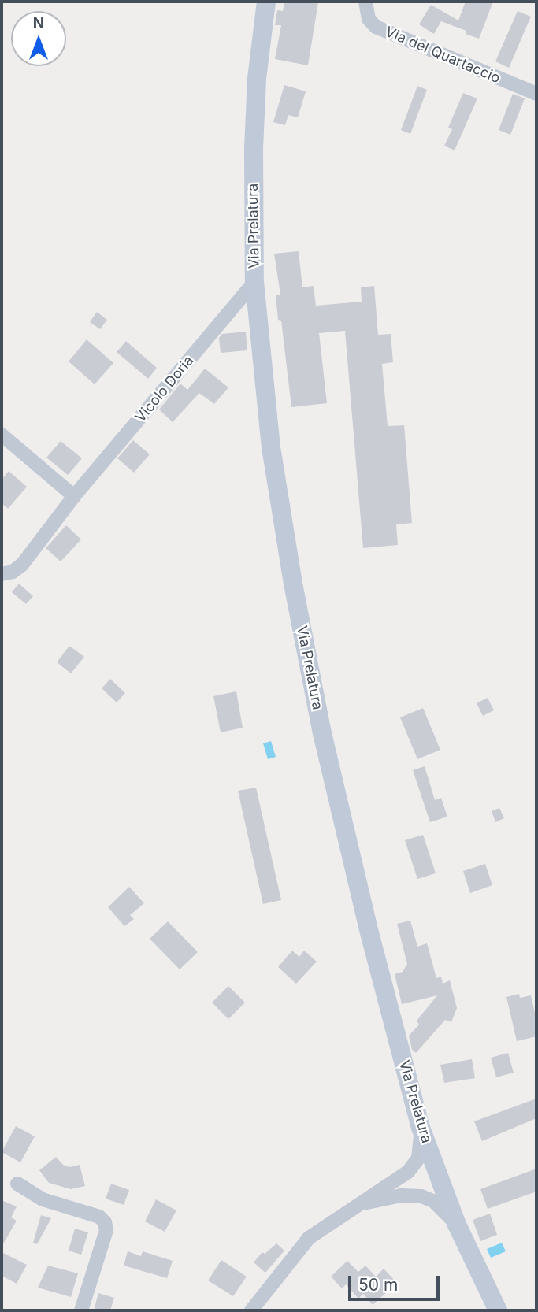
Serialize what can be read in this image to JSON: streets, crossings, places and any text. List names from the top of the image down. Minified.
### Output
{"streets":{"street":["Via del Quartaccio","Via Prelatura","Vicolo Doria"]},"crossings":[["Via Prelatura","Vicolo Doria"]],"scale_bar":"50 m","north":"top"}
